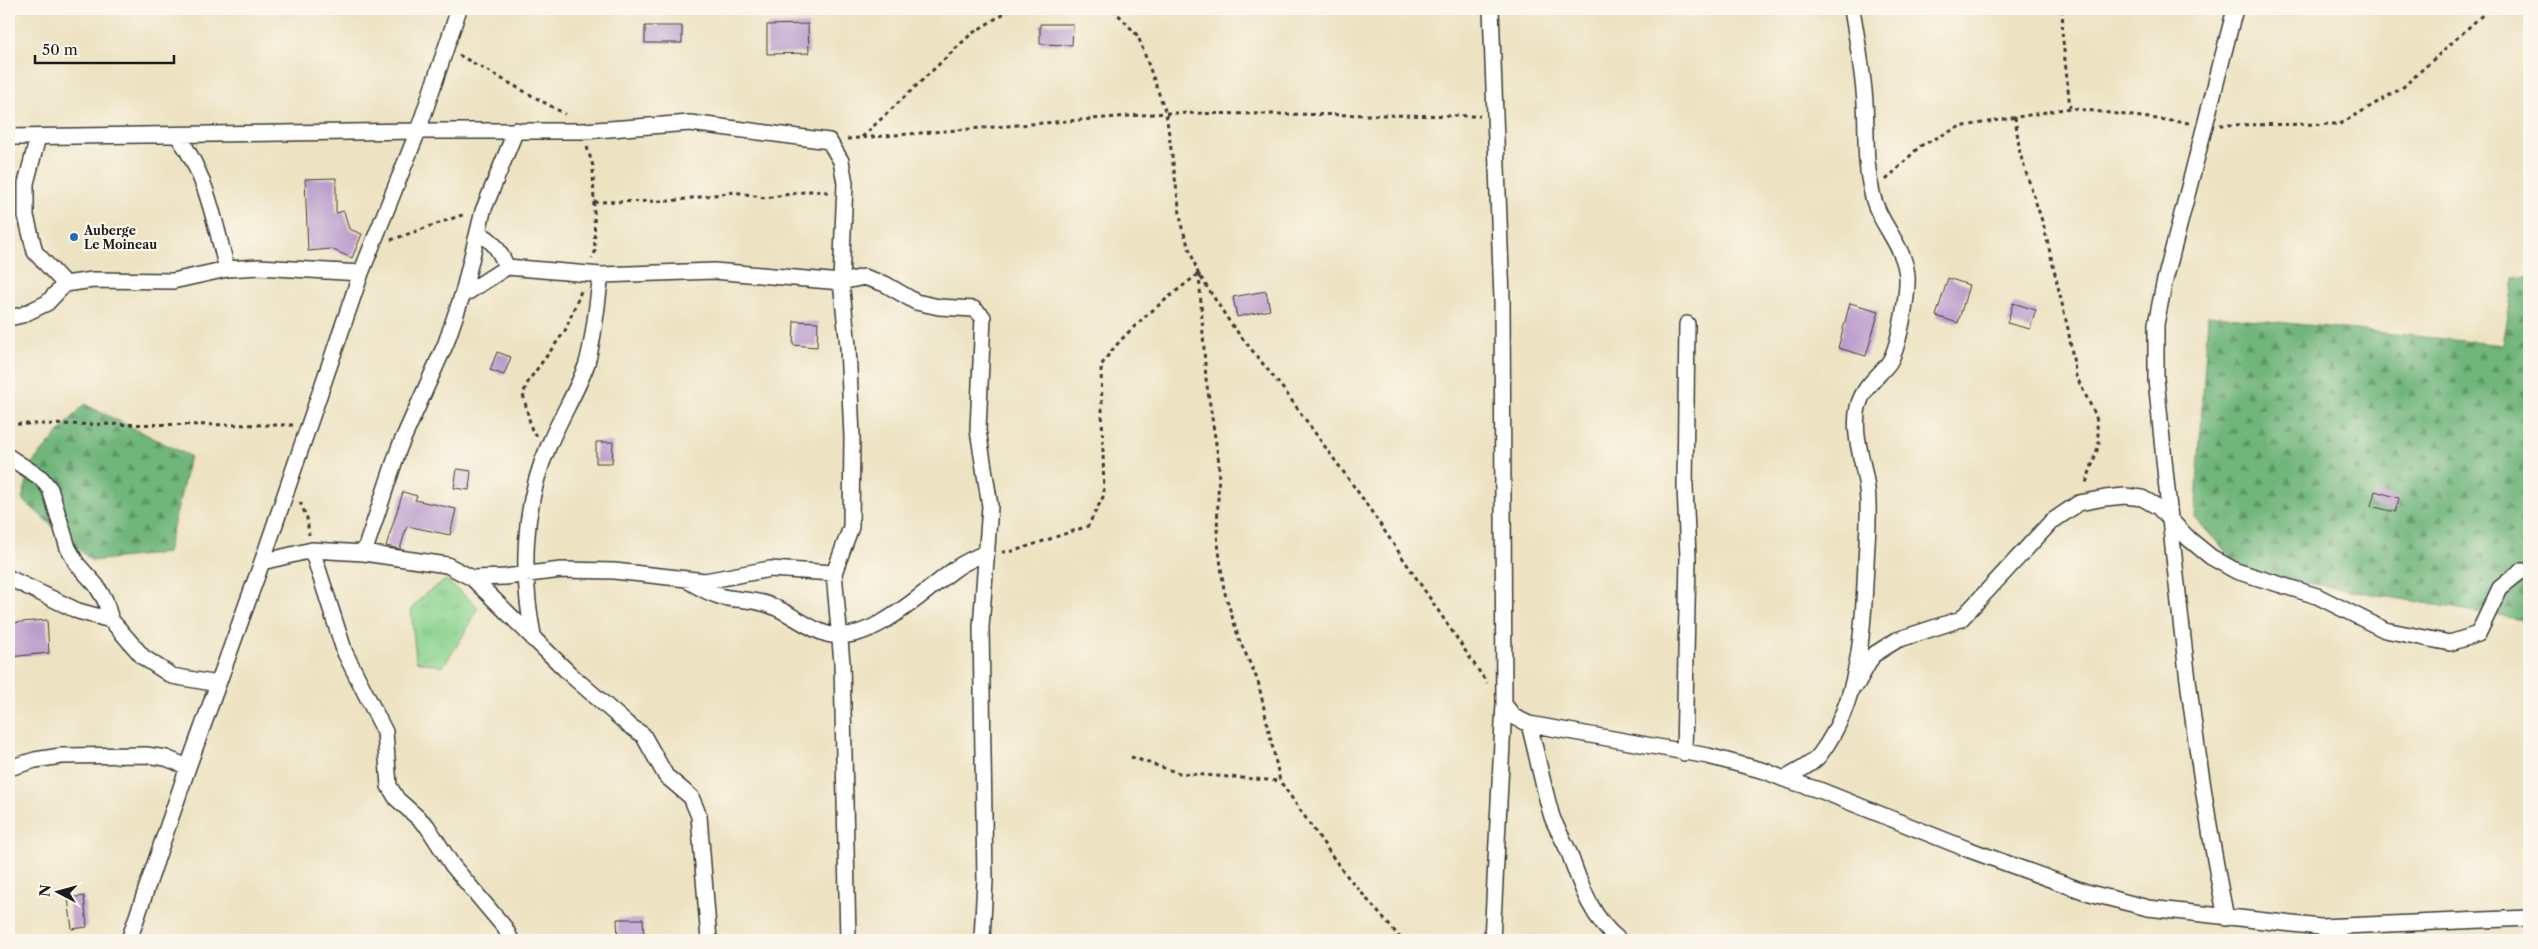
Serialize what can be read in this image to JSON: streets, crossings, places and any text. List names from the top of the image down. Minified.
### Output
{"places":["Auberge Le Moineau"],"scale_bar":"50 m","north":"left"}
